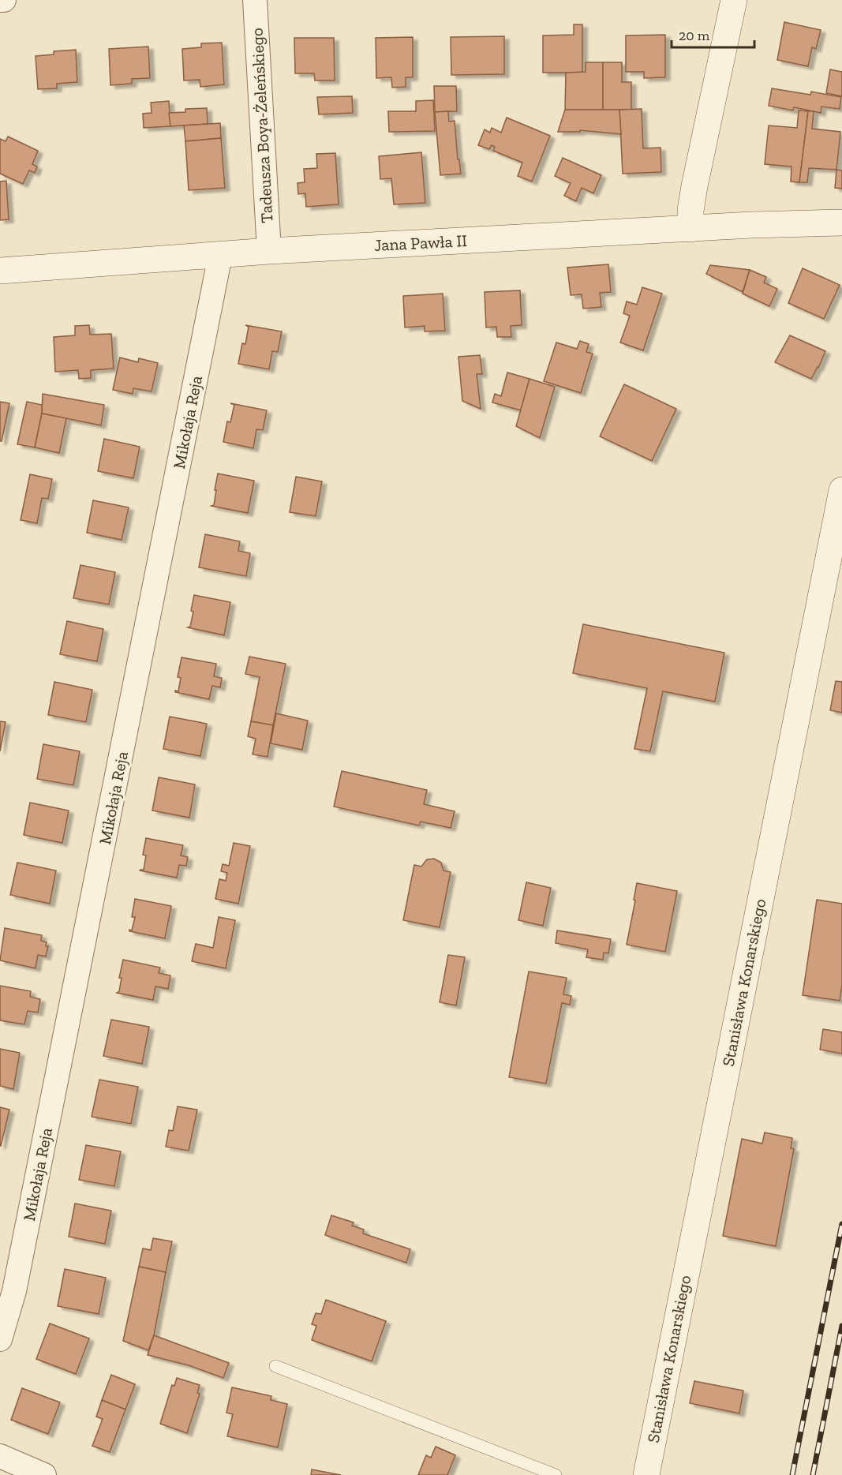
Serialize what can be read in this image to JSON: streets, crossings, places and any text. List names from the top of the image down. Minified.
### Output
{"streets":{"street":["Tadeusza Boya-Żeleńskiego","Jana Pawła II","Mikołaja Reja","Stanisława Konarskiego"]},"crossings":[["Tadeusza Boya-Żeleńskiego","Jana Pawła II"],["Jana Pawła II","Mikołaja Reja"]],"scale_bar":"20 m"}
